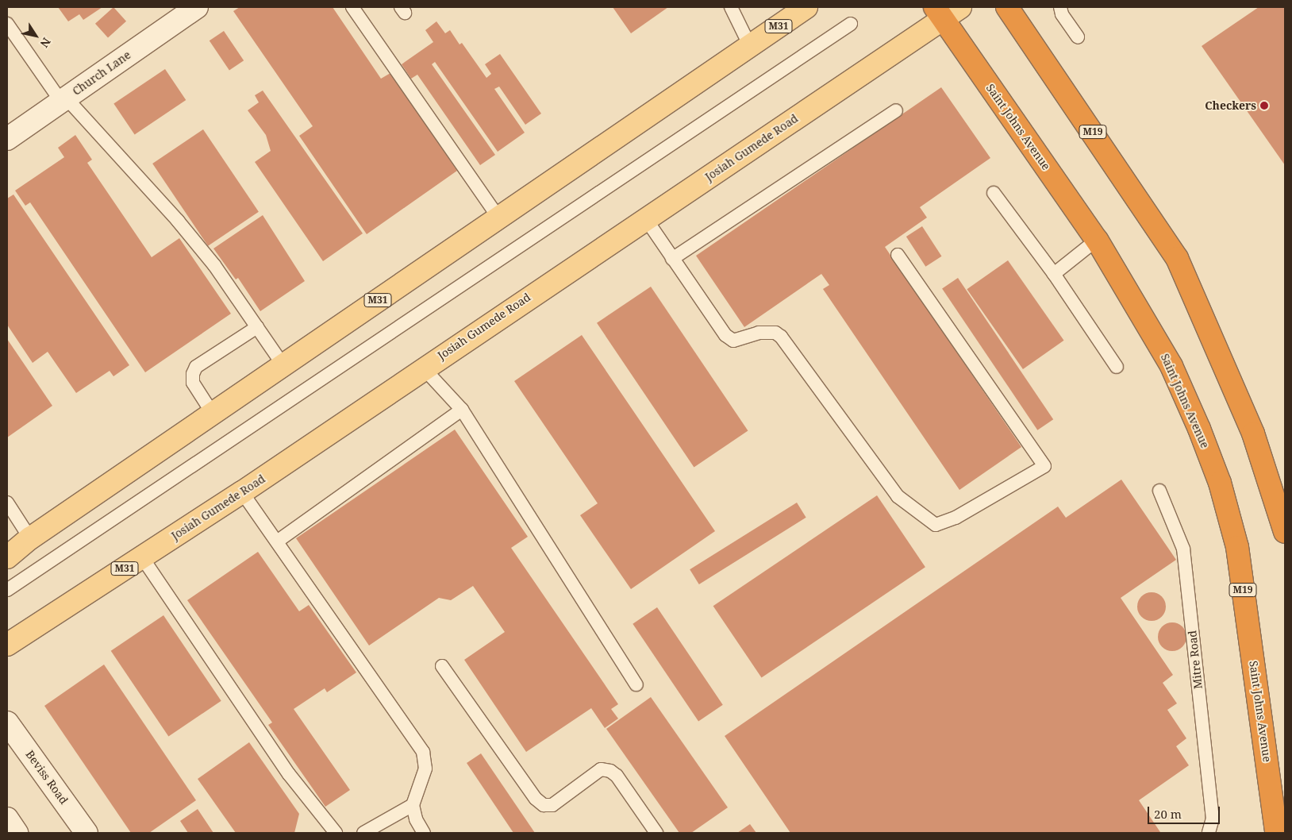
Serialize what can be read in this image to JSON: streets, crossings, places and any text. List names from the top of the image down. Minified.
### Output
{"streets":{"highway":["Saint Johns Avenue","M19"],"main road":["M31","Josiah Gumede Road"],"street":["Church Lane","Beviss Road"],"lane":["Mitre Road"]},"crossings":[["Saint Johns Avenue","Josiah Gumede Road"]],"places":["Checkers"],"scale_bar":"20 m","north":"bottom right"}
